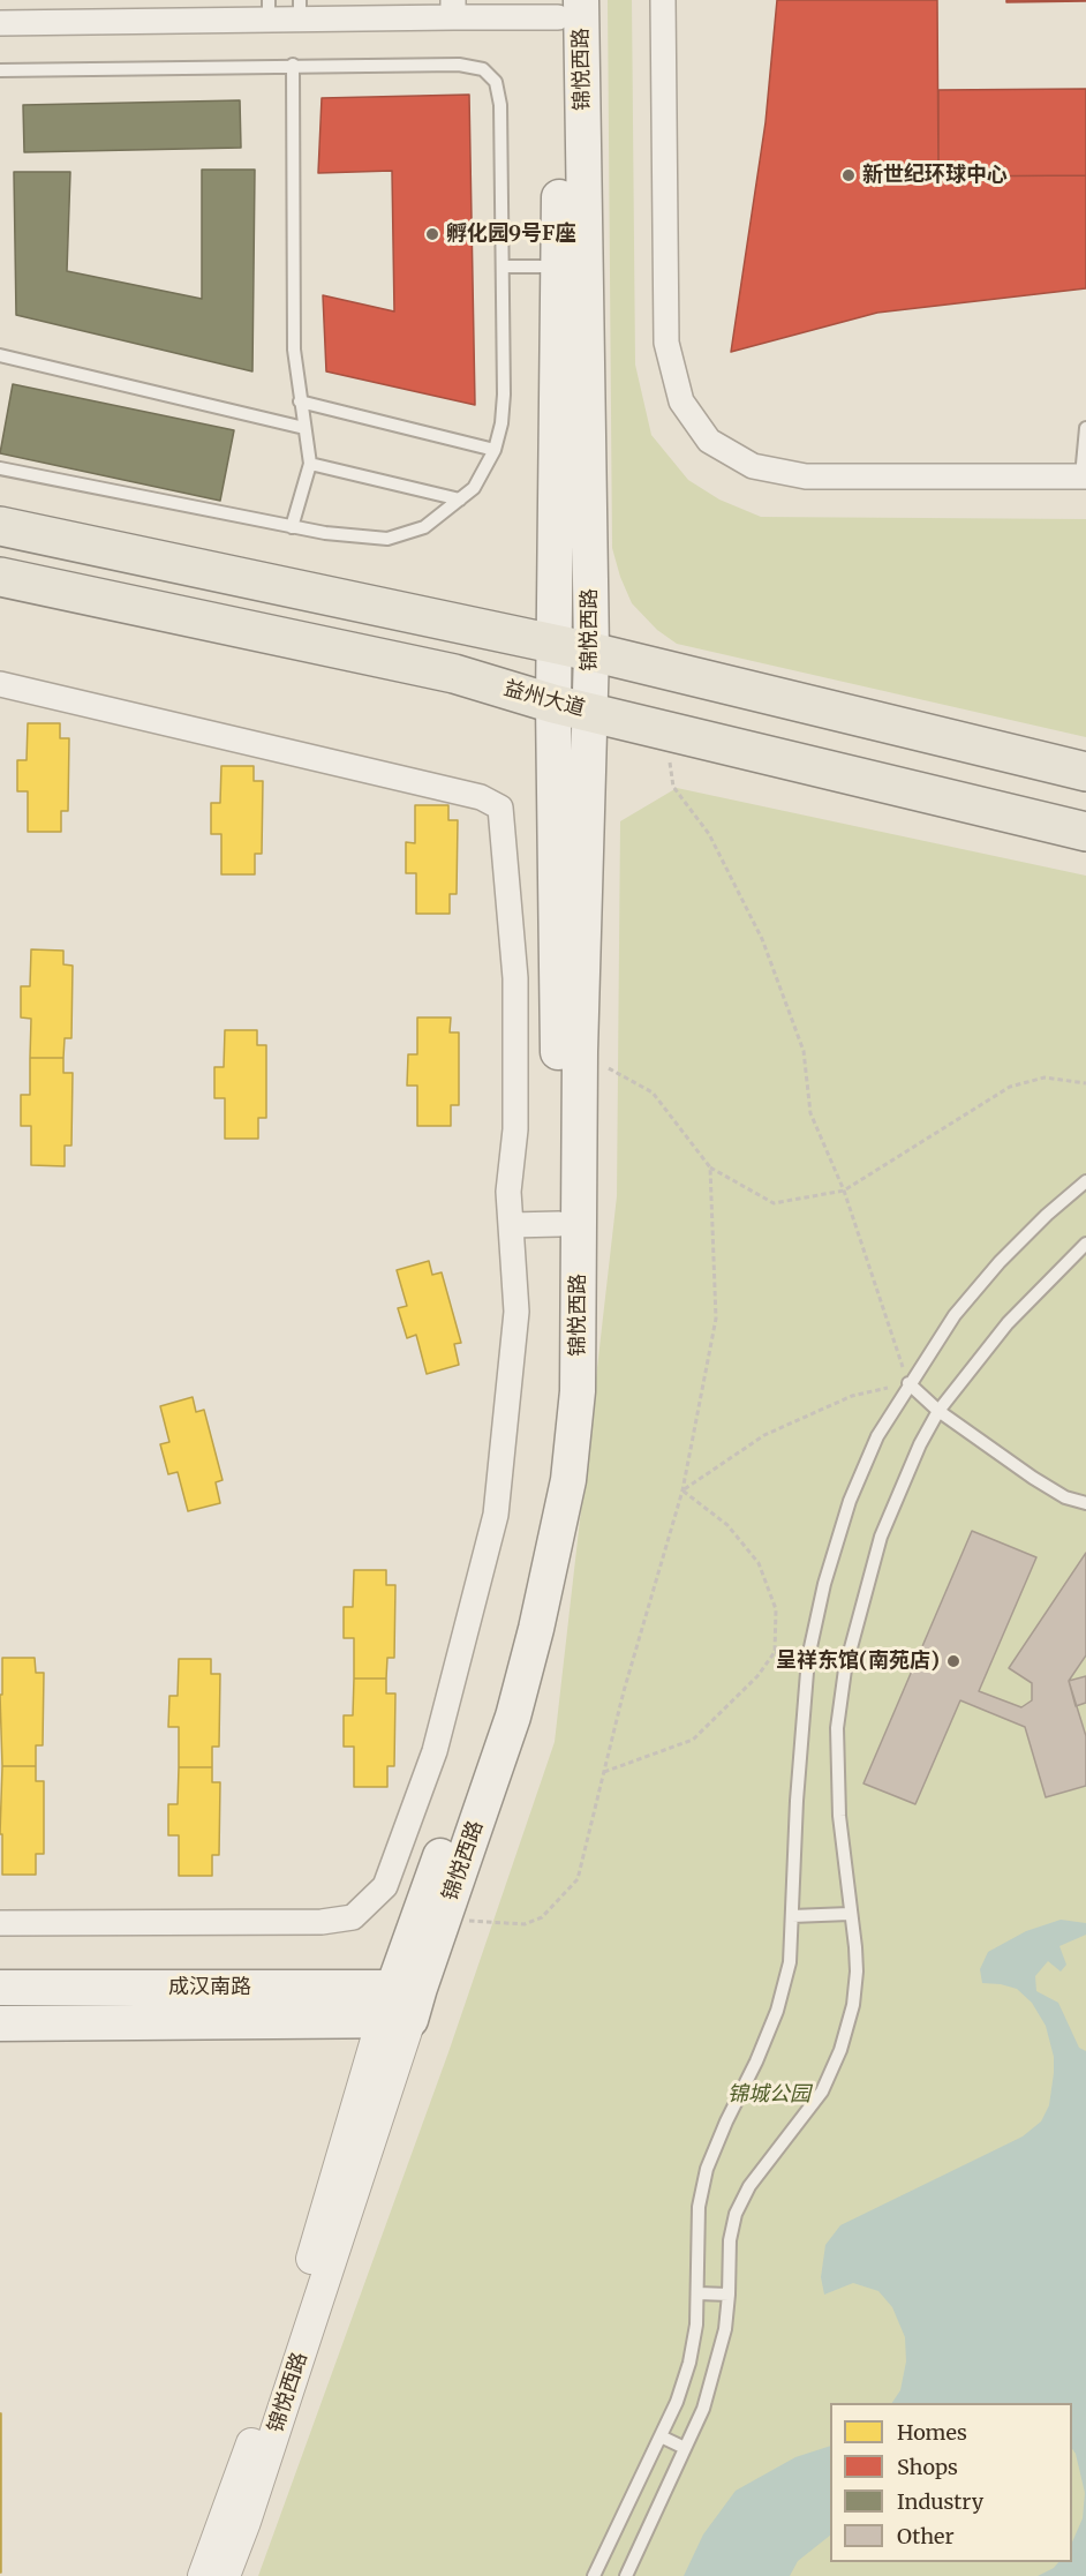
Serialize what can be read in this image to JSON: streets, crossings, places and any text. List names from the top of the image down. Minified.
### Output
{"streets":{"main road":["锦悦西路","益州大道","成汉南路"]},"crossings":[["锦悦西路","益州大道"],["锦悦西路","成汉南路"]],"parks":["锦城公园"],"places":["新世纪环球中心","孵化园9号F座","呈祥东馆(南苑店)"],"legend":["Homes","Shops","Industry","Other"]}
